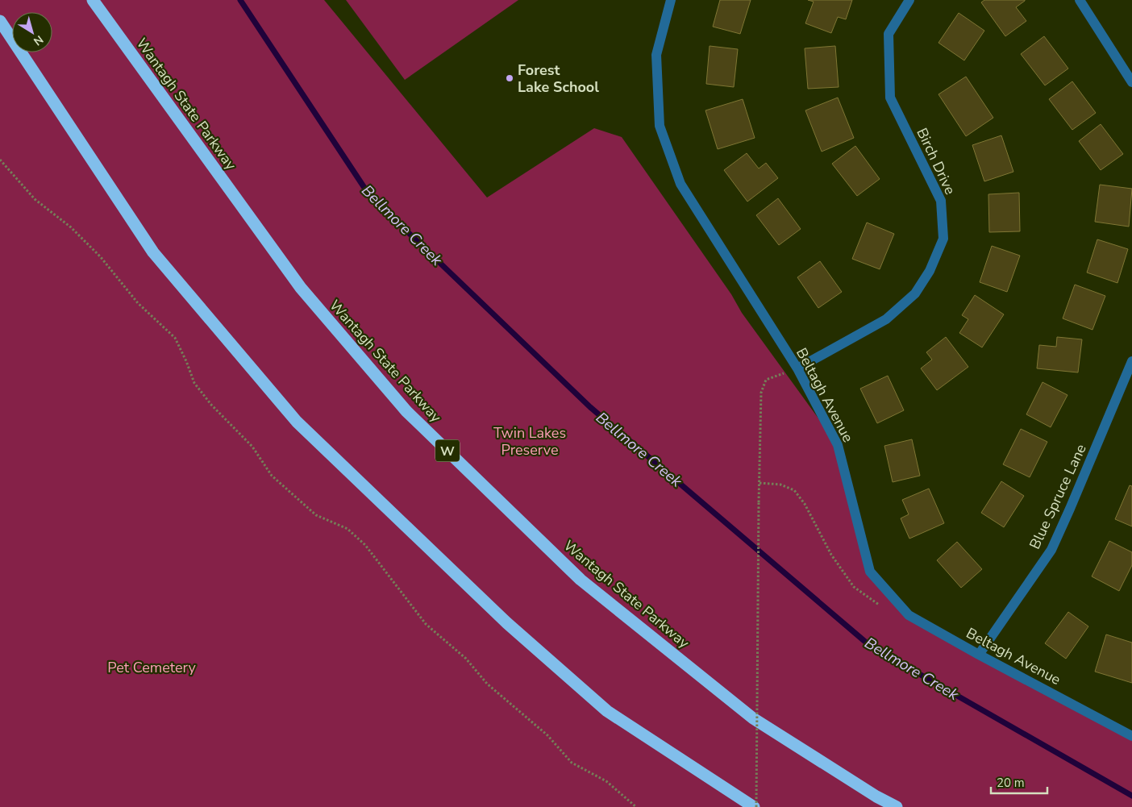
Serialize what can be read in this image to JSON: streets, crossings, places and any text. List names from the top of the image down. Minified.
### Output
{"streets":{"highway":["Wantagh State Parkway","W"],"street":["Birch Drive","Beltagh Avenue","Blue Spruce Lane"]},"crossings":[["Birch Drive","Beltagh Avenue"],["Beltagh Avenue","Blue Spruce Lane"]],"water":["Bellmore Creek"],"parks":["Twin Lakes Preserve","Pet Cemetery"],"places":["Forest Lake School"],"scale_bar":"20 m","north":"bottom right"}
